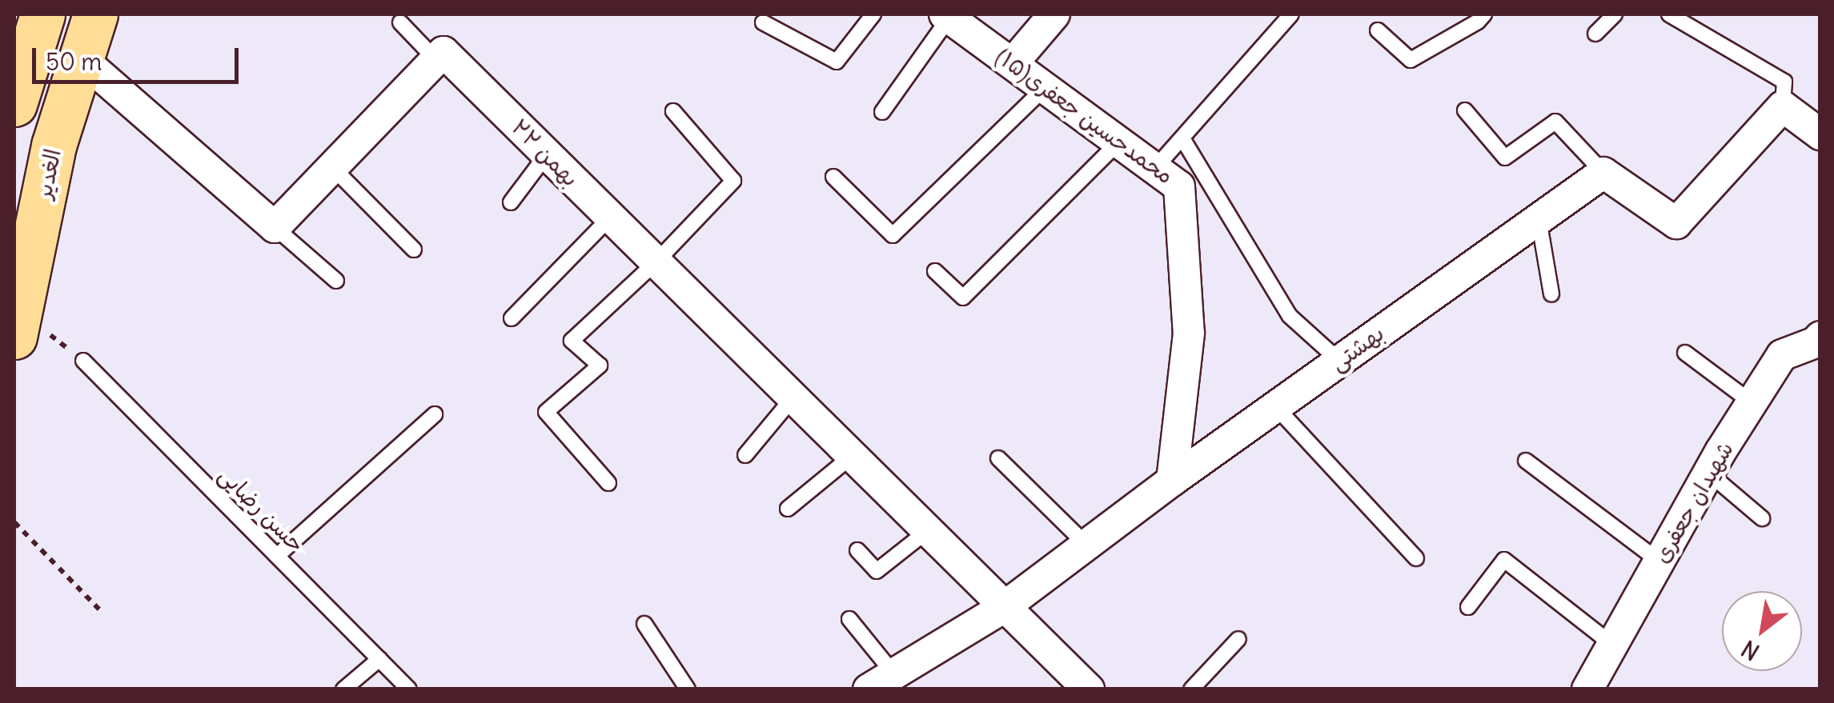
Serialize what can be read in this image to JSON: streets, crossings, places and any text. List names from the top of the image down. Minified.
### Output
{"streets":{"main road":["الغدیر"],"street":["محمدحسین جعفری(۱۵)","۲۲ بهمن","بهشتی","شهیدان جعفری"],"lane":["حسن رضایی"]},"crossings":[["محمدحسین جعفری(۱۵)","بهشتی"],["۲۲ بهمن","بهشتی"]],"scale_bar":"50 m","north":"bottom left"}
